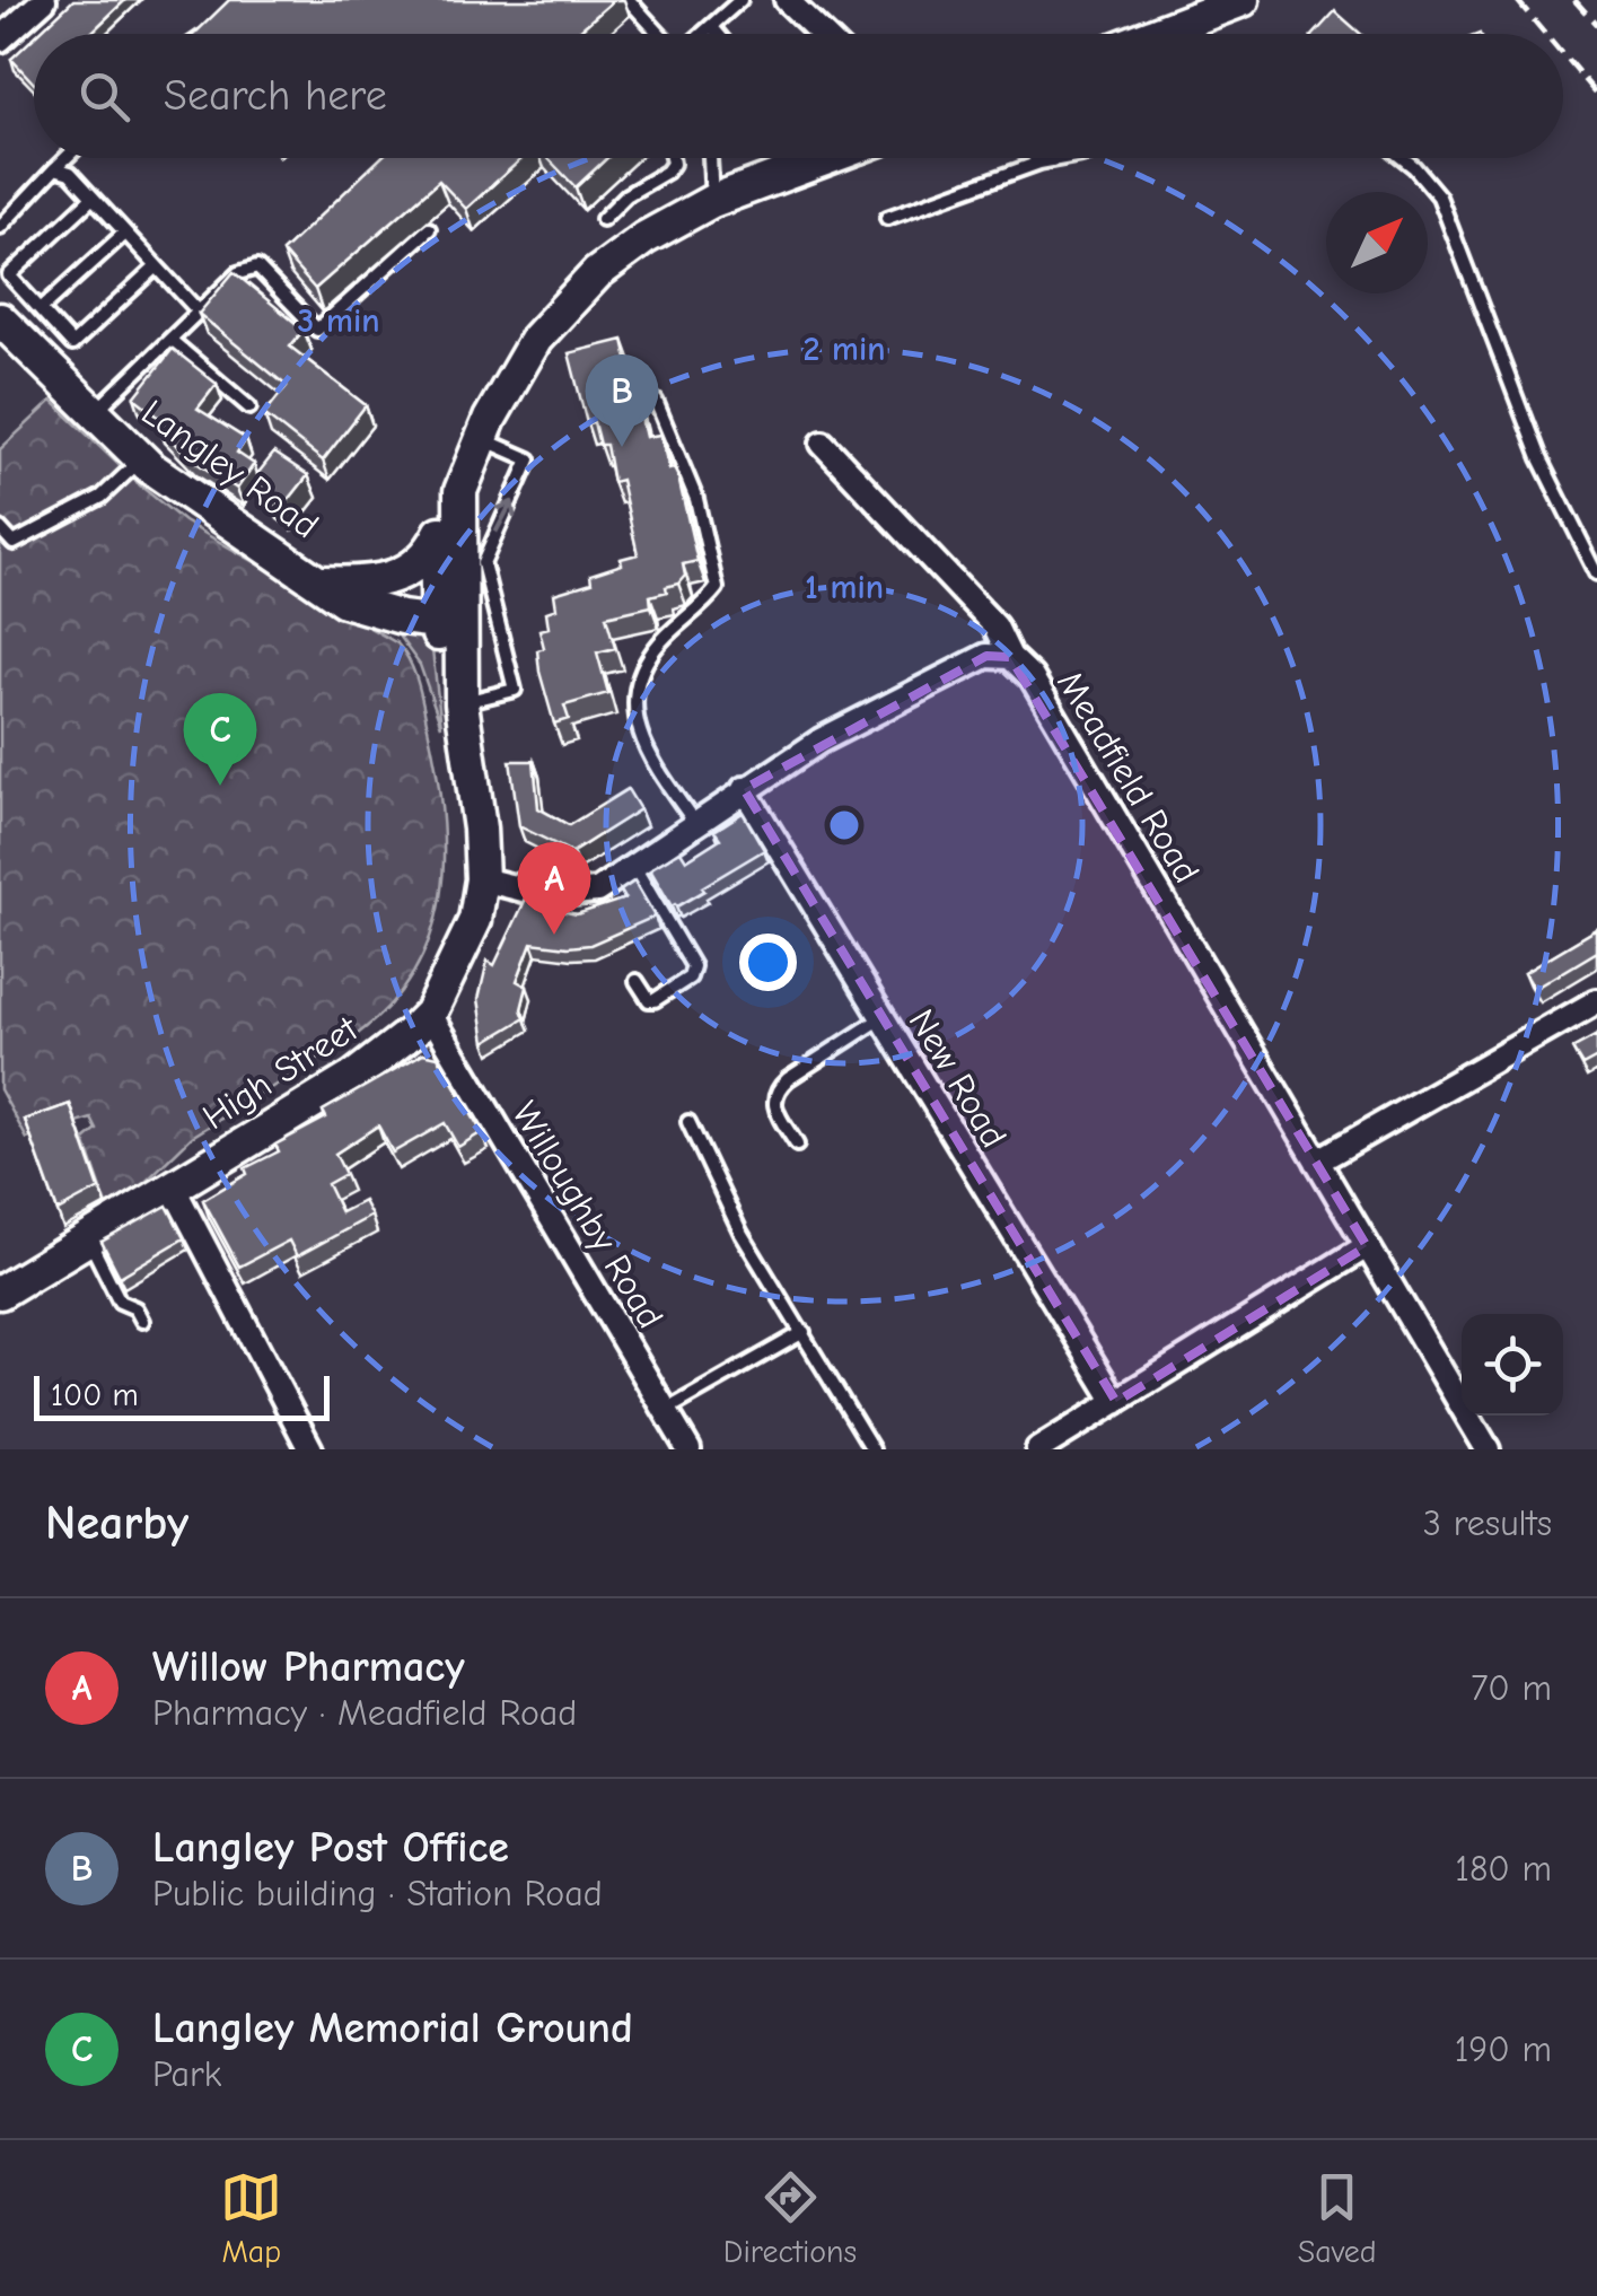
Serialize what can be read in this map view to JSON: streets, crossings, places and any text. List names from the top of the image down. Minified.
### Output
{"streets":{"main road":["Langley Road","High Street"],"street":["Meadfield Road","New Road","Willoughby Road"]},"crossings":[["Langley Road","High Street"],["Meadfield Road","High Street"],["Meadfield Road","New Road"],["High Street","Willoughby Road"]],"scale_bar":"100 m","north":"top right","page":{"search":"Search here","pins":["B","C","A"],"scale":"100 m","heading":["Nearby","3 results"],"list":[{"mark":"A","name":"Willow Pharmacy","note":"Pharmacy · Meadfield Road","value":"70 m"},{"mark":"B","name":"Langley Post Office","note":"Public building · Station Road","value":"180 m"},{"mark":"C","name":"Langley Memorial Ground","note":"Park","value":"190 m"}],"nav":["Map","Directions","Saved"]},"rings":["3 min","2 min","1 min"]}
